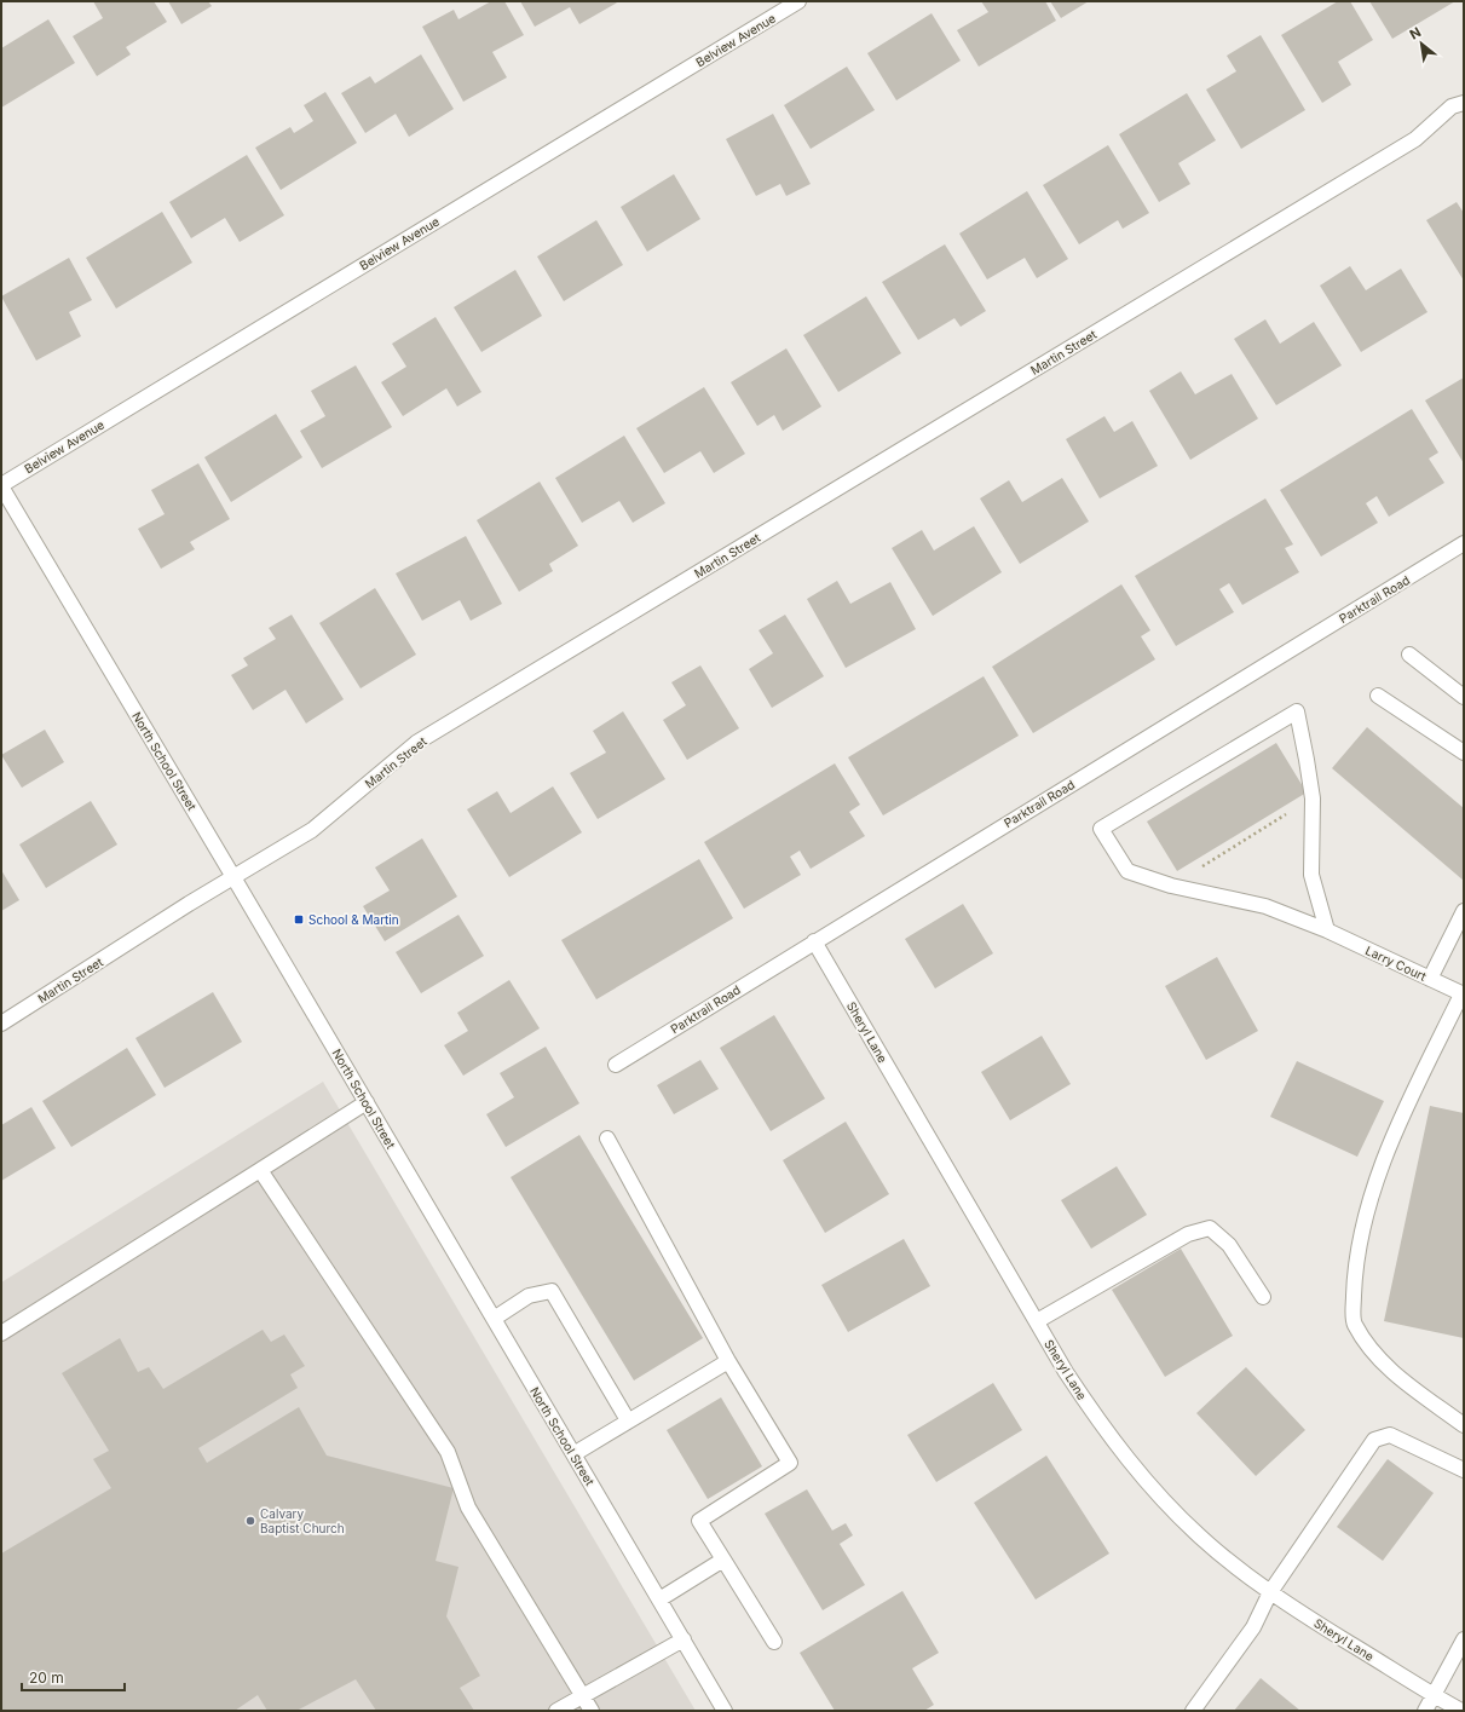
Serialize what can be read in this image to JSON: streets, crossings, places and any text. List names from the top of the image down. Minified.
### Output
{"streets":{"street":["Belview Avenue","Martin Street","Parktrail Road","North School Street","Larry Court","Sheryl Lane"]},"crossings":[["Belview Avenue","North School Street"],["Martin Street","North School Street"],["Parktrail Road","Sheryl Lane"]],"places":{"transit":["School & Martin"],"other":["Calvary Baptist Church"]},"scale_bar":"20 m","north":"top left"}
